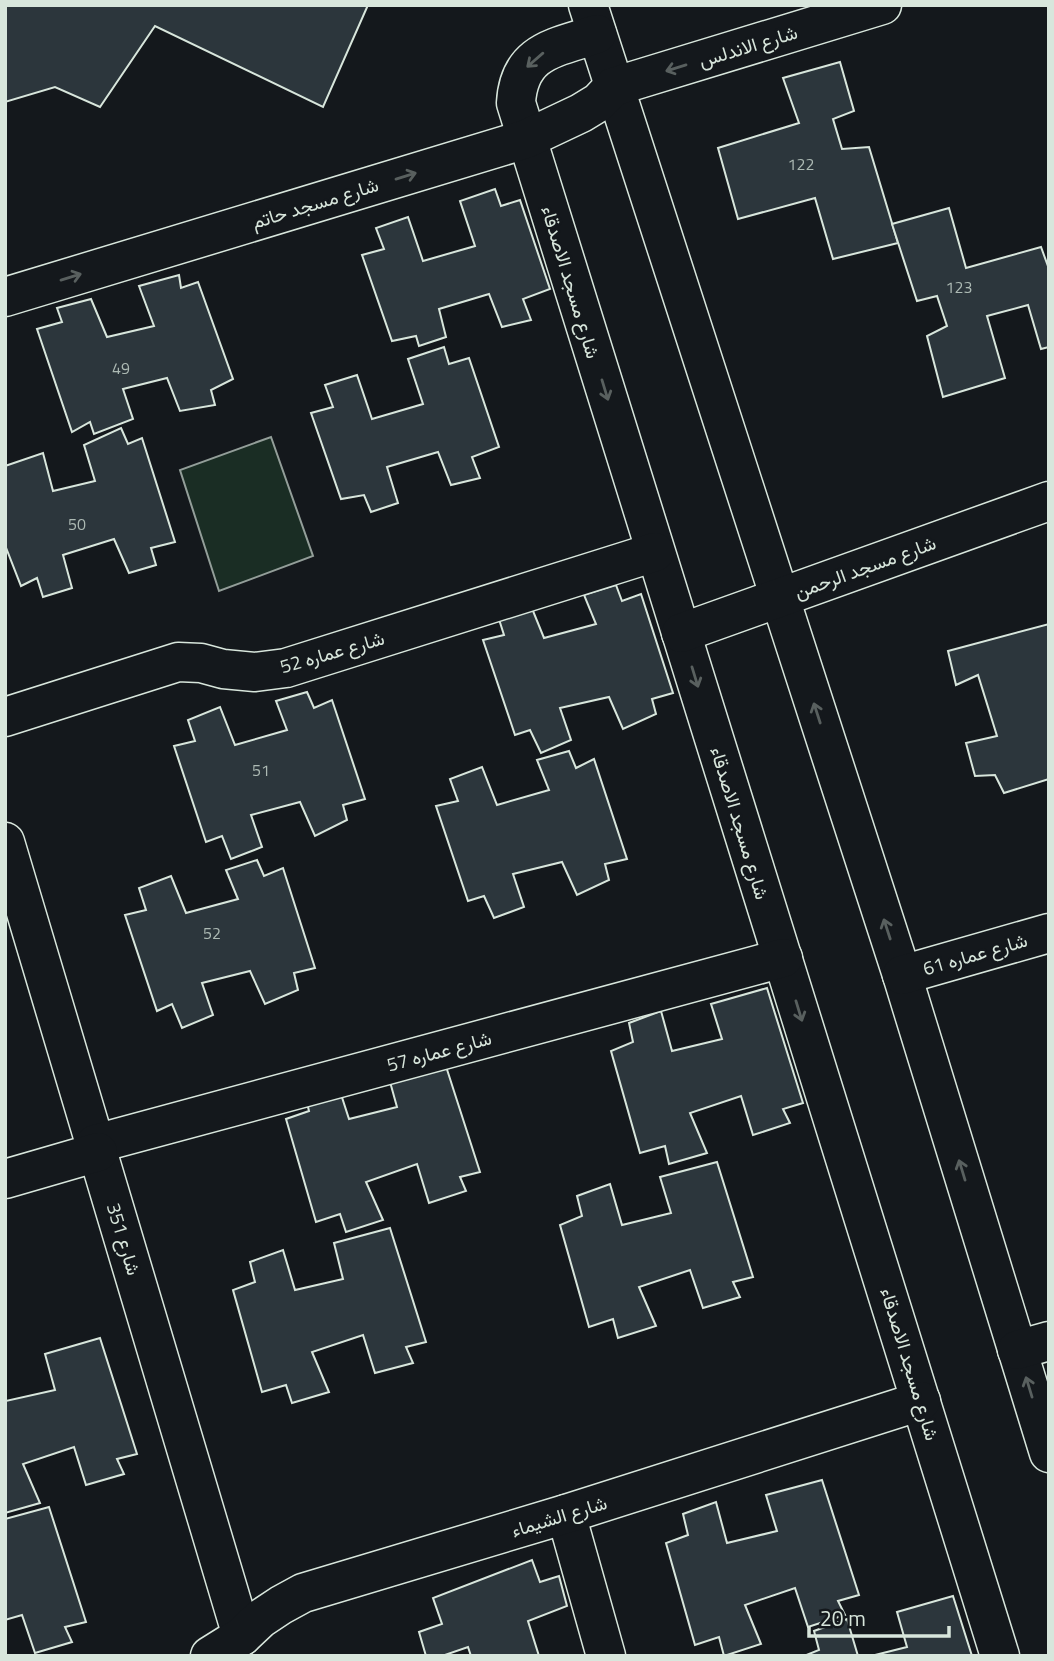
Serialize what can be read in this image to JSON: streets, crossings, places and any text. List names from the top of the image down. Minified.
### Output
{"streets":{"street":["شارع الاندلس","شارع مسجد حاتم","شارع مسجد الاصدقاء","شارع مسجد الرحمن","شارع عماره 52","شارع عماره 61","شارع عماره 57","شارع 351","شارع الشيماء"]},"crossings":[["شارع الاندلس","شارع مسجد حاتم"],["شارع الاندلس","شارع مسجد الاصدقاء"],["شارع مسجد حاتم","شارع مسجد الاصدقاء"],["شارع مسجد الاصدقاء","شارع مسجد الرحمن"],["شارع مسجد الاصدقاء","شارع عماره 52"],["شارع مسجد الاصدقاء","شارع عماره 61"],["شارع مسجد الاصدقاء","شارع عماره 57"],["شارع مسجد الاصدقاء","شارع الشيماء"],["شارع عماره 57","شارع 351"],["شارع 351","شارع الشيماء"]],"one_way":["شارع الاندلس","شارع مسجد حاتم"],"house_numbers":["122","123","49","50","51","52"],"scale_bar":"20 m"}
